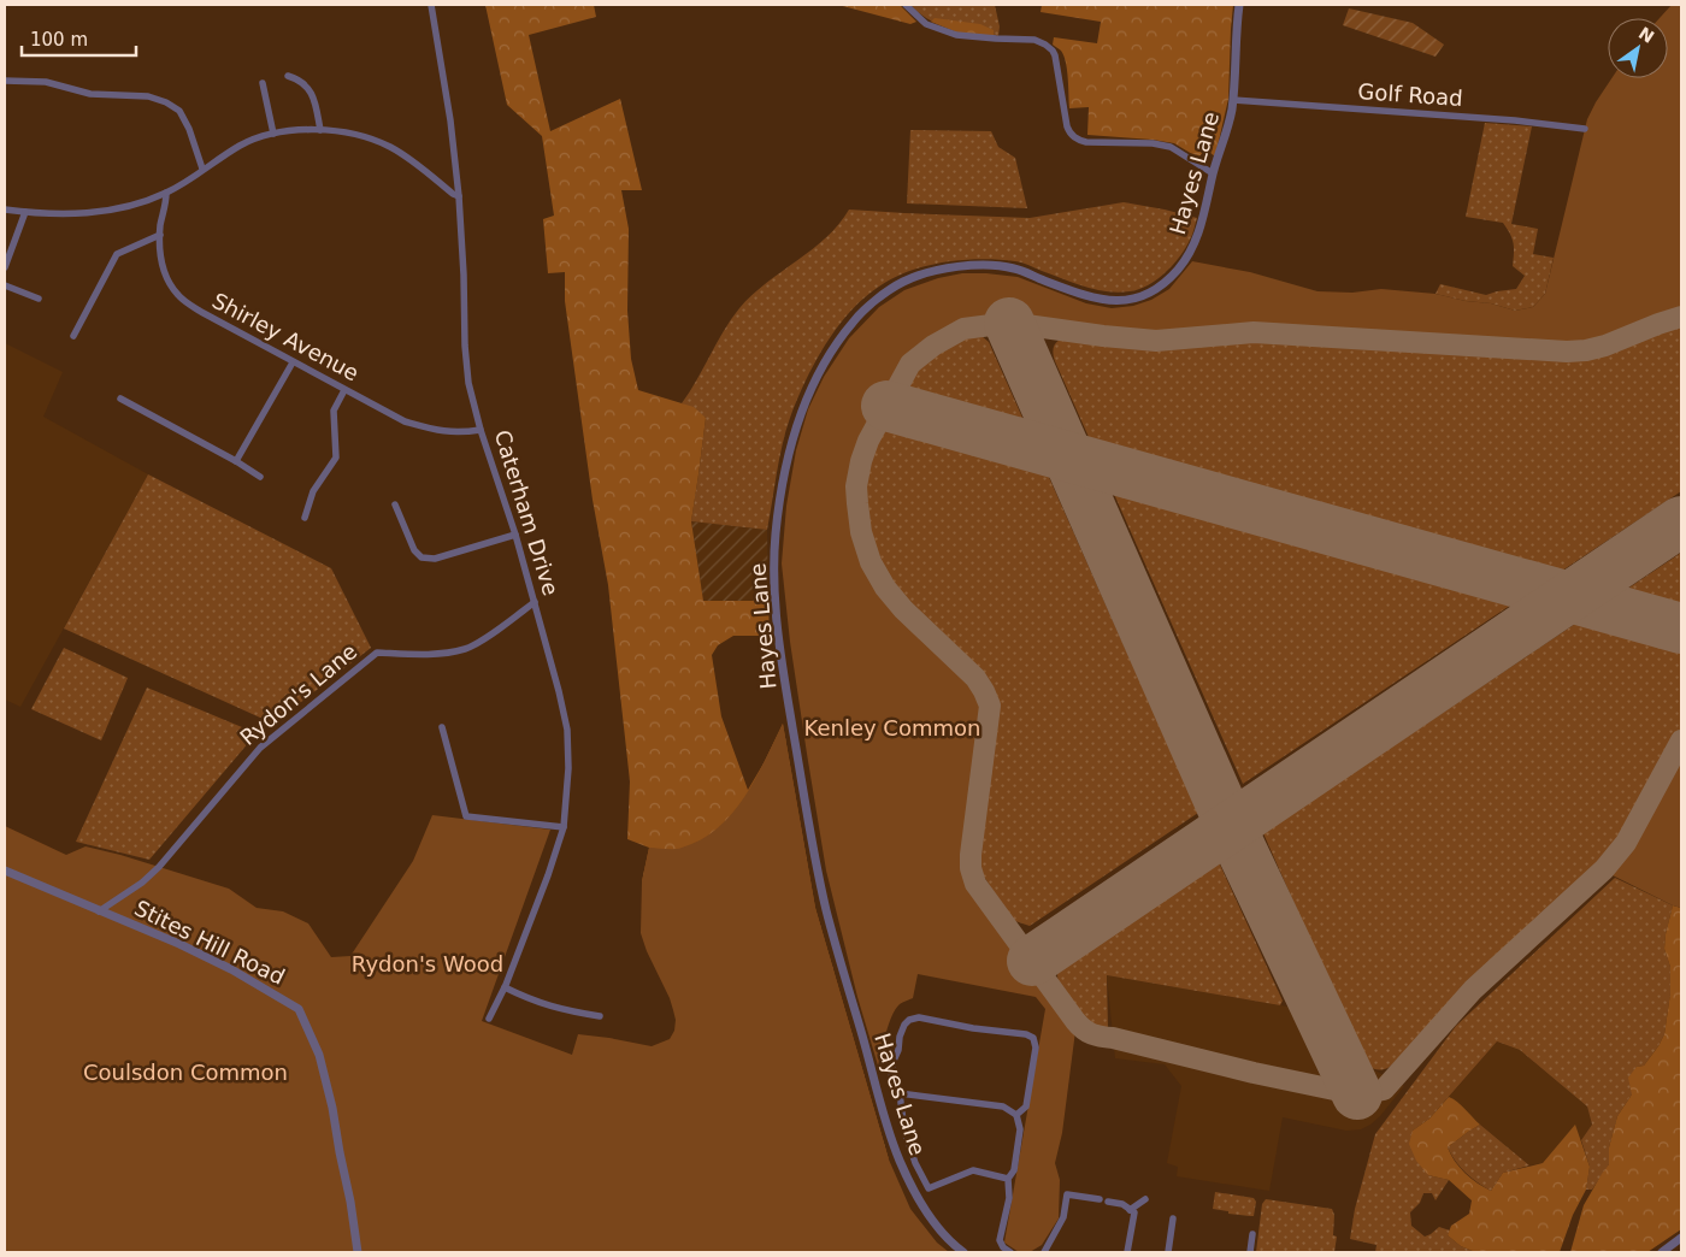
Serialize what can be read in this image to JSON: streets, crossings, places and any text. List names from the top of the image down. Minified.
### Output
{"streets":{"street":["Golf Road","Hayes Lane","Shirley Avenue","Caterham Drive","Rydon's Lane","Stites Hill Road"]},"crossings":[["Golf Road","Hayes Lane"],["Shirley Avenue","Caterham Drive"],["Caterham Drive","Rydon's Lane"],["Rydon's Lane","Stites Hill Road"]],"parks":["Kenley Common","Rydon's Wood","Coulsdon Common"],"scale_bar":"100 m","north":"top right"}
